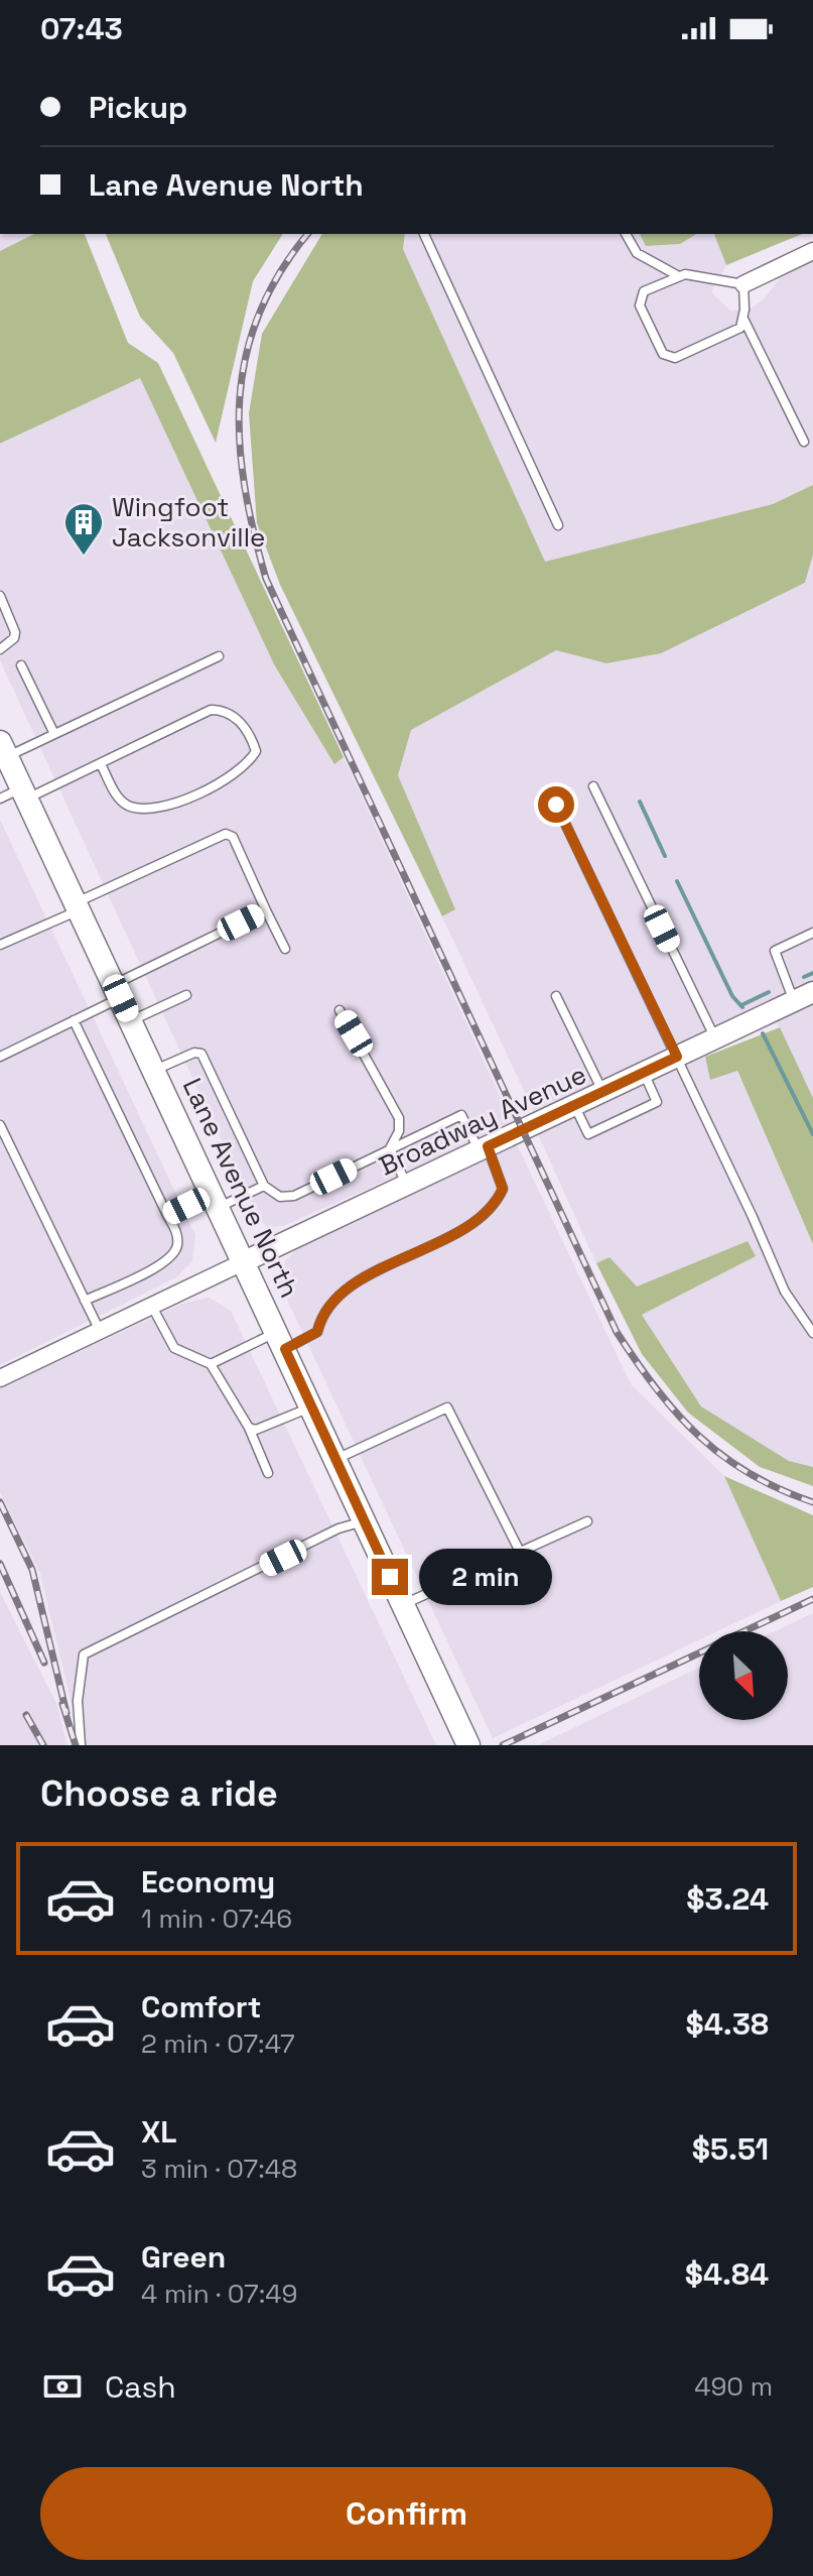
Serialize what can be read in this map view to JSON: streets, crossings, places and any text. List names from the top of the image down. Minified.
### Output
{"streets":{"main road":["Lane Avenue North"],"street":["Broadway Avenue"]},"crossings":[["Broadway Avenue","Lane Avenue North"]],"places":{"building":["Wingfoot Jacksonville"]},"north":"bottom right","page":{"status":"07:43","banner":["Pickup","Lane Avenue North"],"bubble":"2 min","heading":"Choose a ride","list":[{"name":"Economy","note":"1 min · 07:46","value":"$3.24"},{"name":"Comfort","note":"2 min · 07:47","value":"$4.38"},{"name":"XL","note":"3 min · 07:48","value":"$5.51"},{"name":"Green","note":"4 min · 07:49","value":"$4.84"}],"pay":["Cash","490 m"],"buttons":"Confirm"}}
